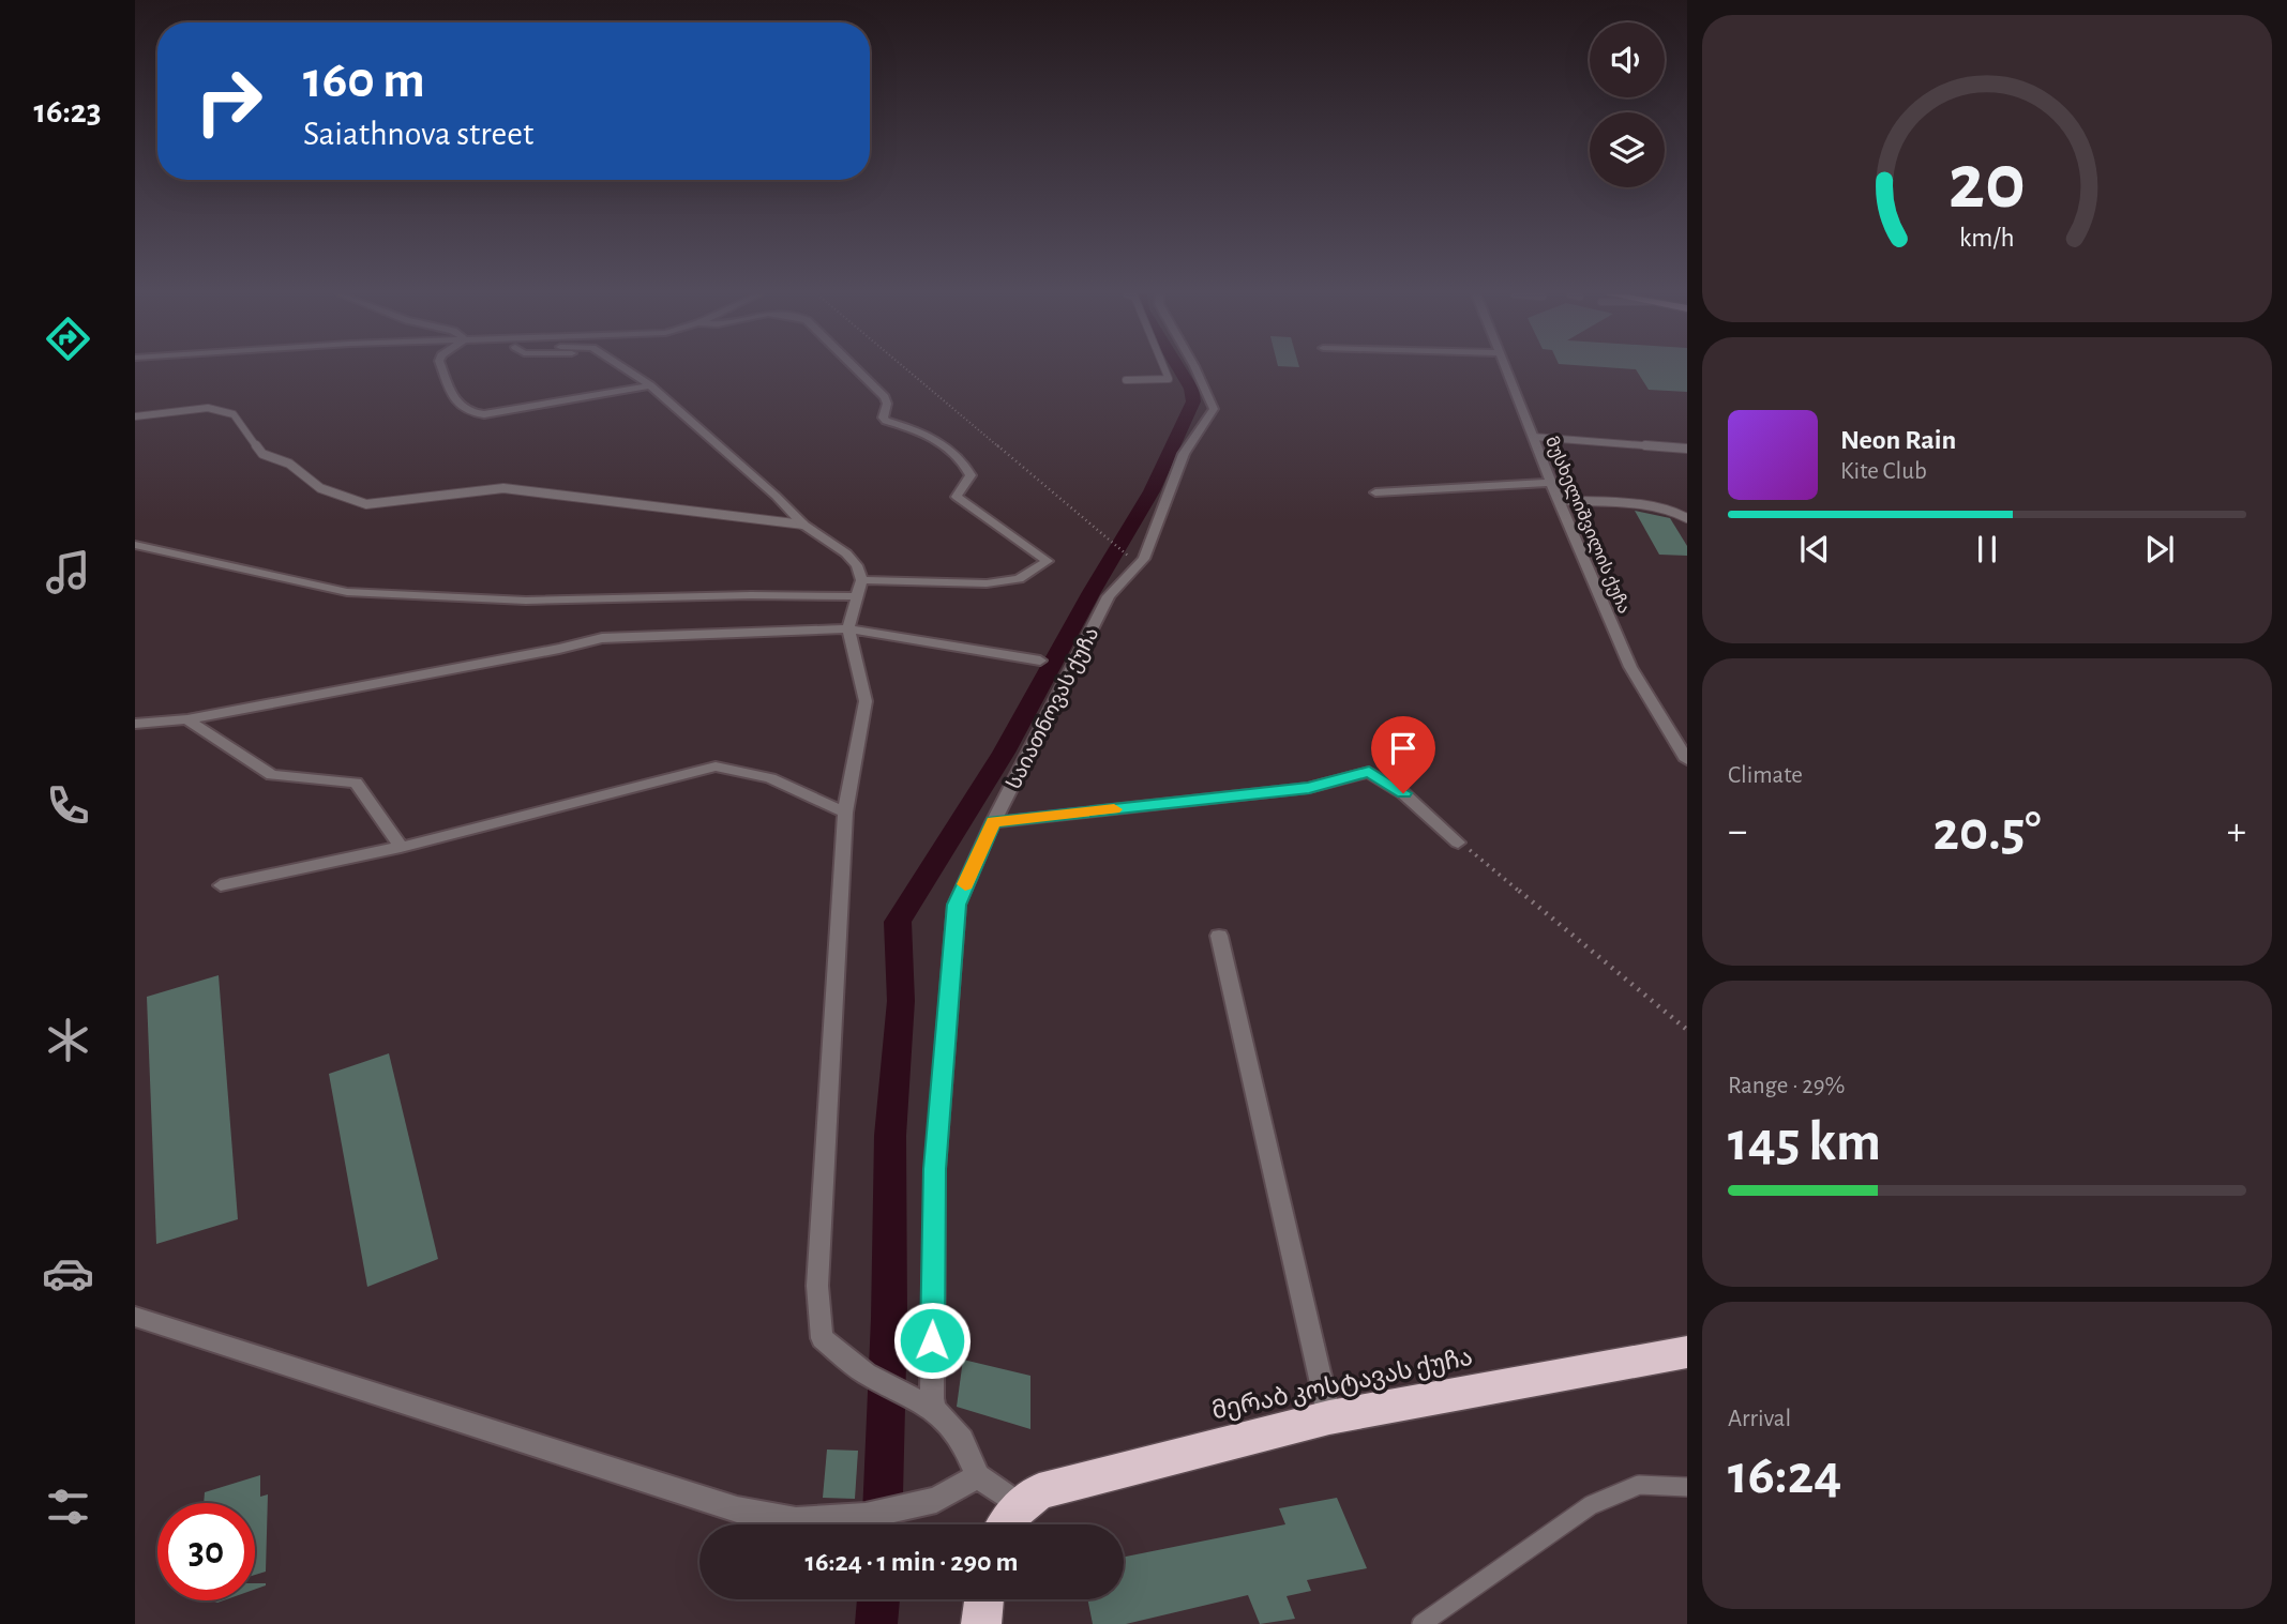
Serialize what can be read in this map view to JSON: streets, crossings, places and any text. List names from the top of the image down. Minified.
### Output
{"streets":{"highway":["მერაბ კოსტავას ქუჩა"],"street":["მუსხელიშვილის ქუჩა","საიათნოვას ქუჩა"]},"page":{"tabs":"16:23","turn":["160 m","Saiathnova street"],"song":["Neon Rain","Kite Club"],"tile":["Climate",["Range · 29%","145 km"],["Arrival","16:24"]],"heat":["−","20.5°","+"],"limit":"30","trip":"16:24 · 1 min · 290 m","gauge":["20","km/h"]}}
